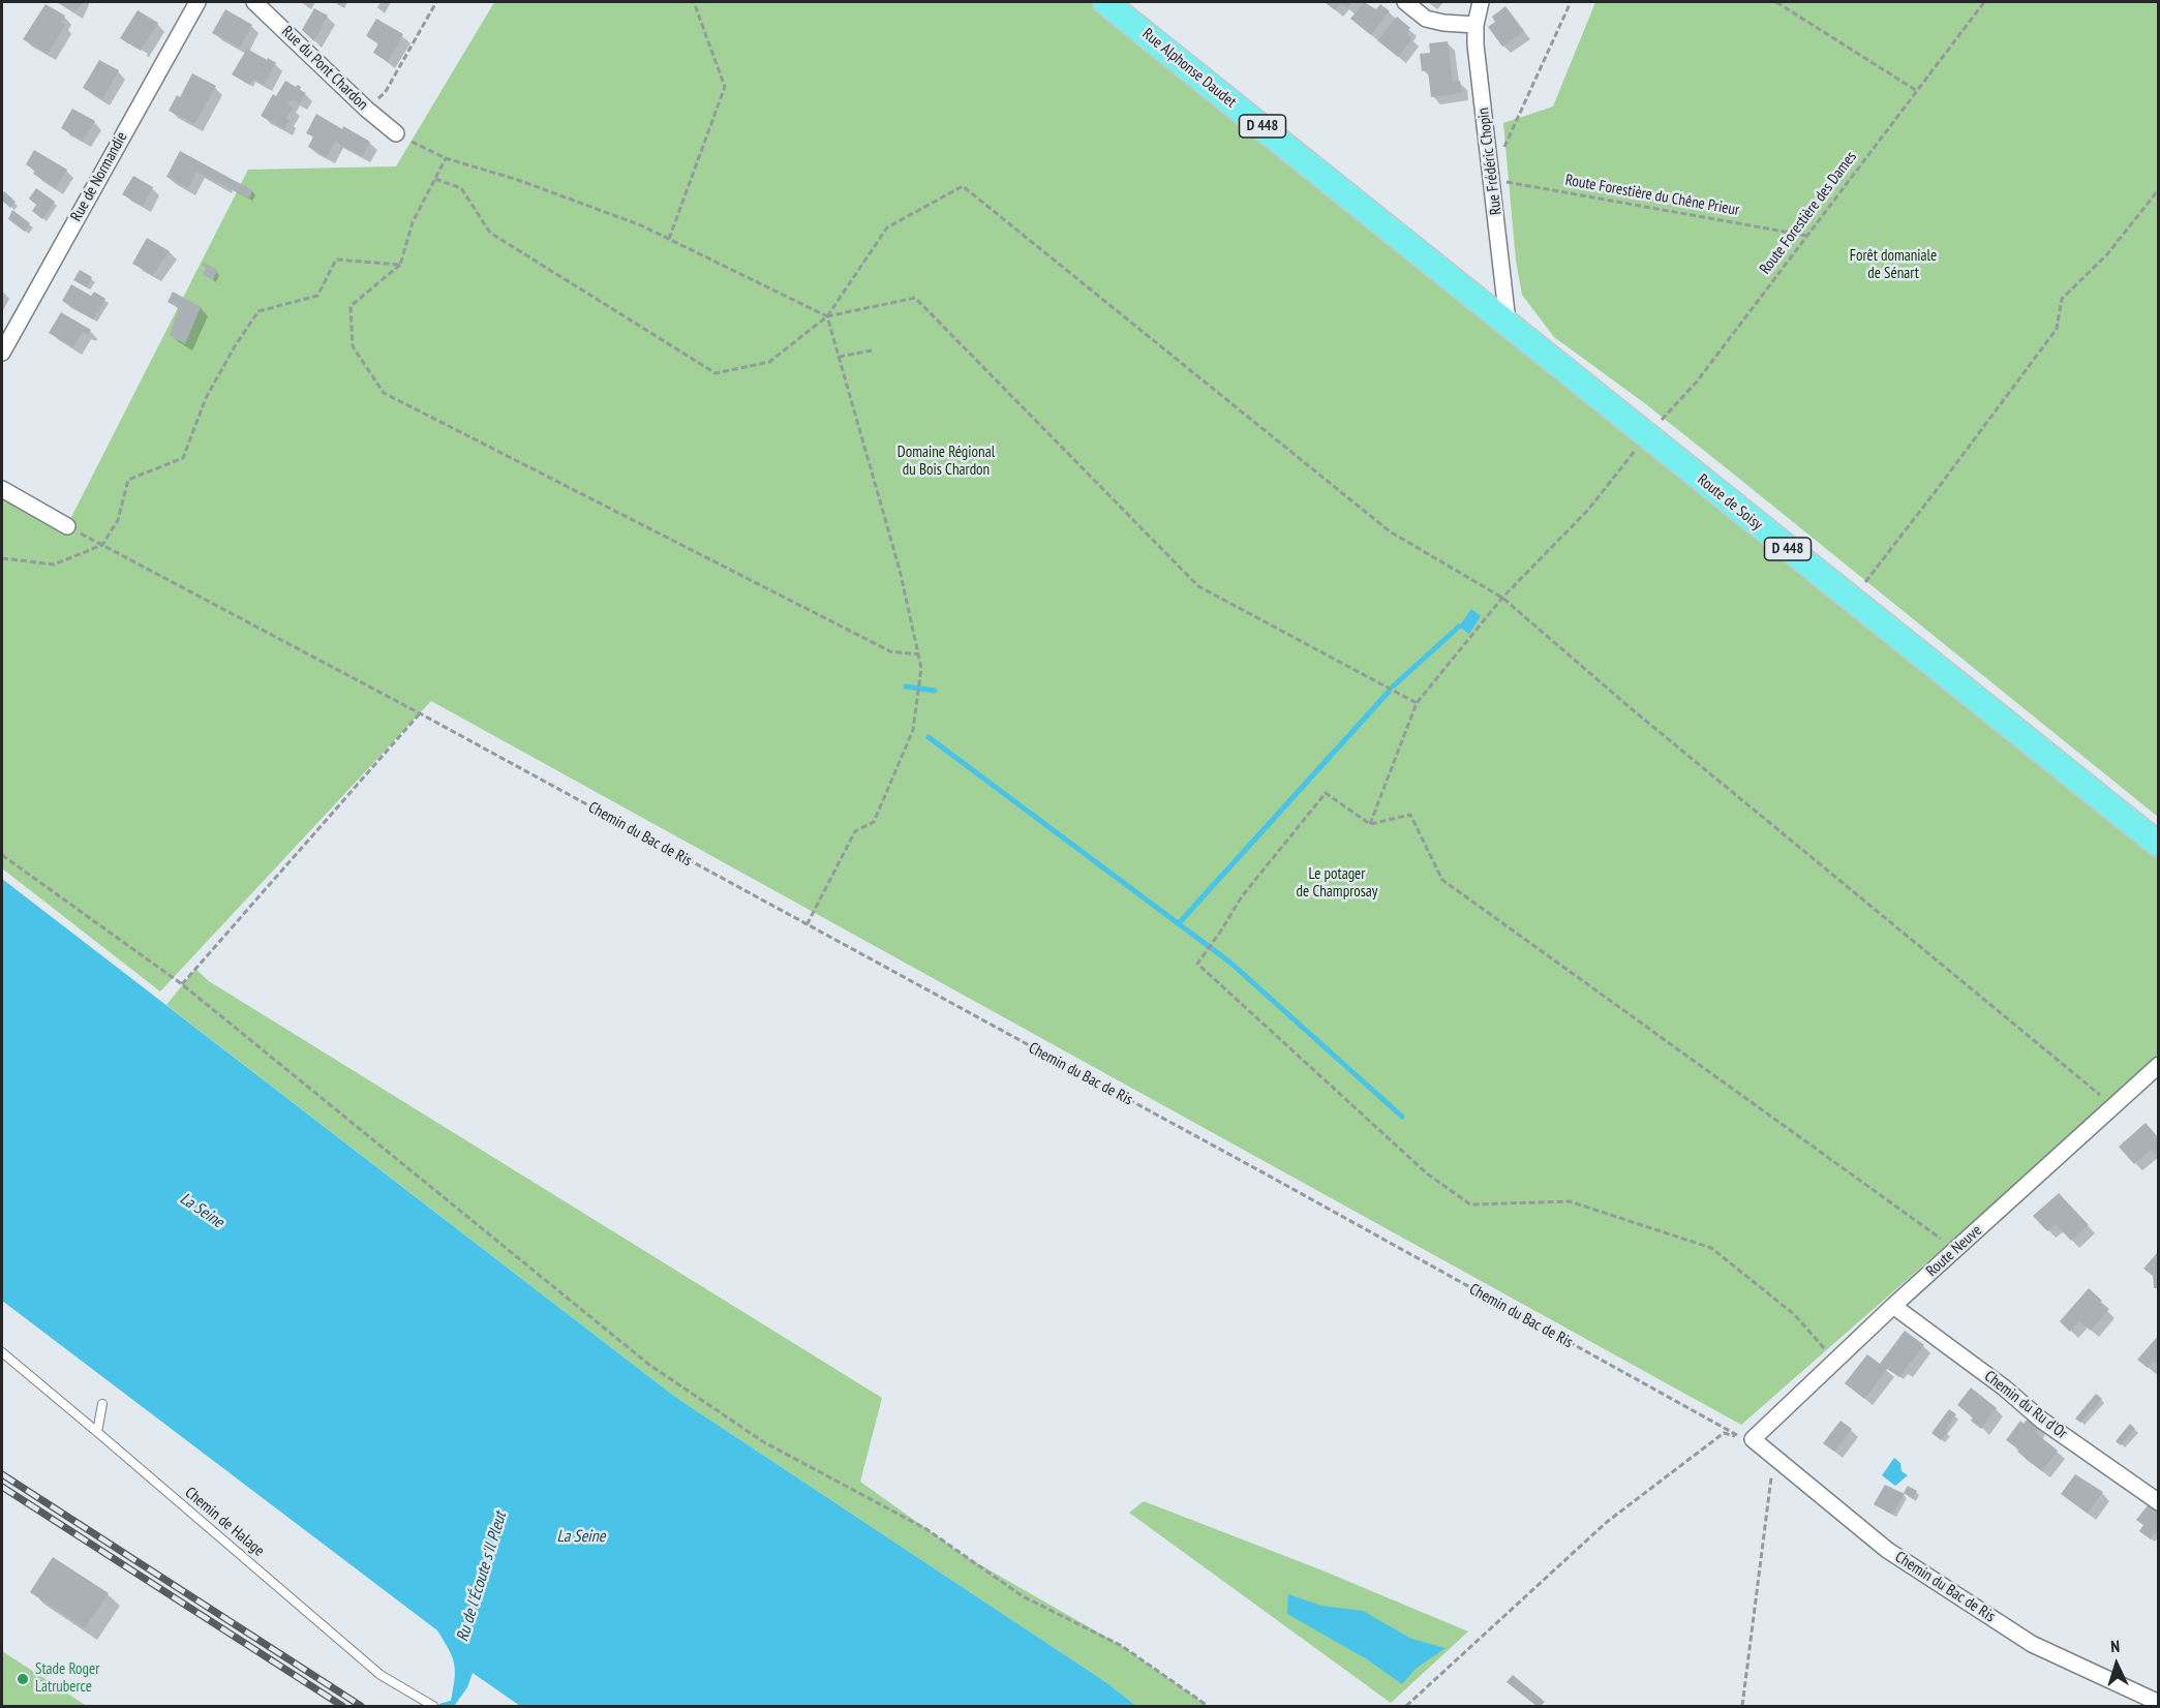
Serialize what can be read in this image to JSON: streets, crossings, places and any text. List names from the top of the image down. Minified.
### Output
{"streets":{"main road":["Rue Alphonse Daudet","D 448","Route de Soisy"],"street":["Rue du Pont Chardon","Rue Frédéric Chopin","Rue de Normandie","Chemin du Bac de Ris","Route Neuve","Chemin du Ru d'Or"],"lane":["Chemin de Halage"],"path":["Route Forestière du Chêne Prieur","Route Forestière des Dames"]},"crossings":[["Rue Alphonse Daudet","Route de Soisy"],["Rue Frédéric Chopin","Route Forestière du Chêne Prieur"],["Rue Frédéric Chopin","Route de Soisy"],["Route Forestière du Chêne Prieur","Route Forestière des Dames"],["Route Forestière des Dames","Route de Soisy"],["Chemin du Bac de Ris","Route Neuve"],["Route Neuve","Chemin du Ru d'Or"]],"water":["La Seine","Ru de l'Écoute s'Il Pleut"],"parks":["Forêt domaniale de Sénart","Domaine Régional du Bois Chardon","Le potager de Champrosay"],"places":["Stade Roger Latruberce"],"north":"top"}
